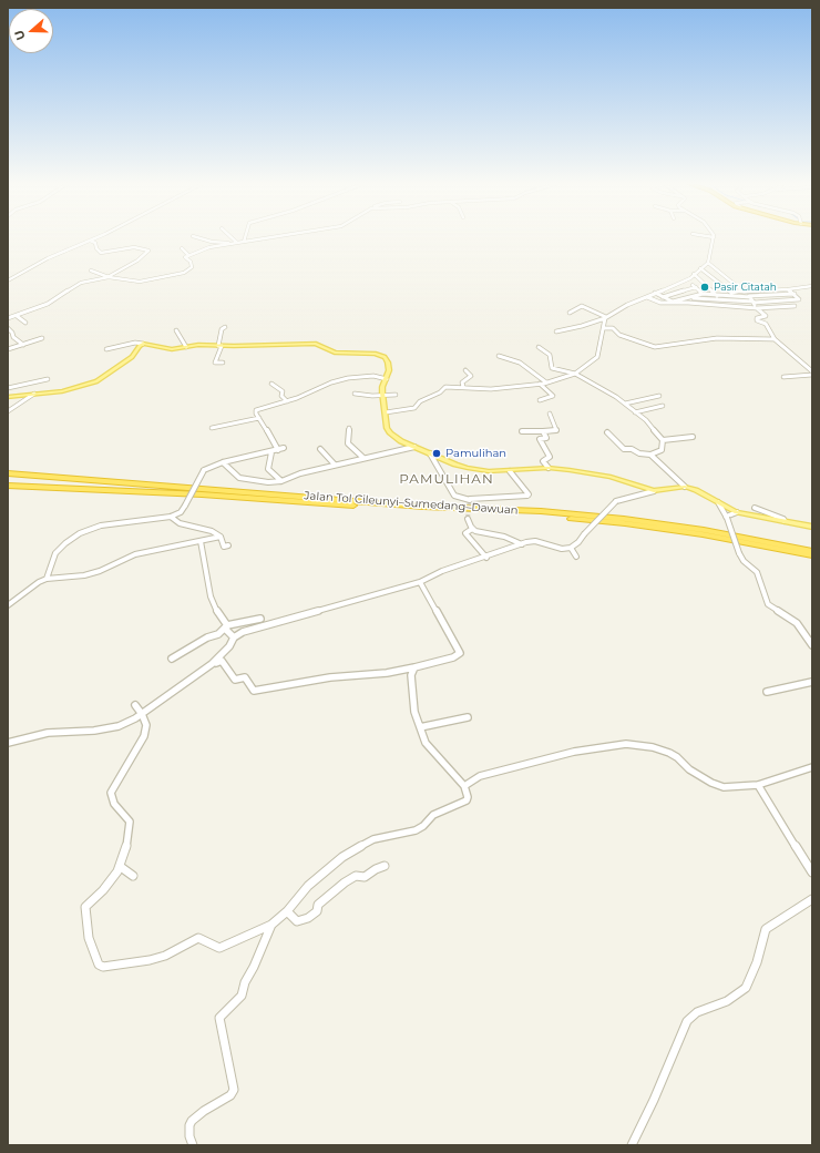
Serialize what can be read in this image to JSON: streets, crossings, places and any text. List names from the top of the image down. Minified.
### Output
{"streets":{"highway":["Jalan Tol Cileunyi–Sumedang–Dawuan"]},"districts":["PAMULIHAN"],"places":["Pasir Citatah","Pamulihan"],"north":"left"}
